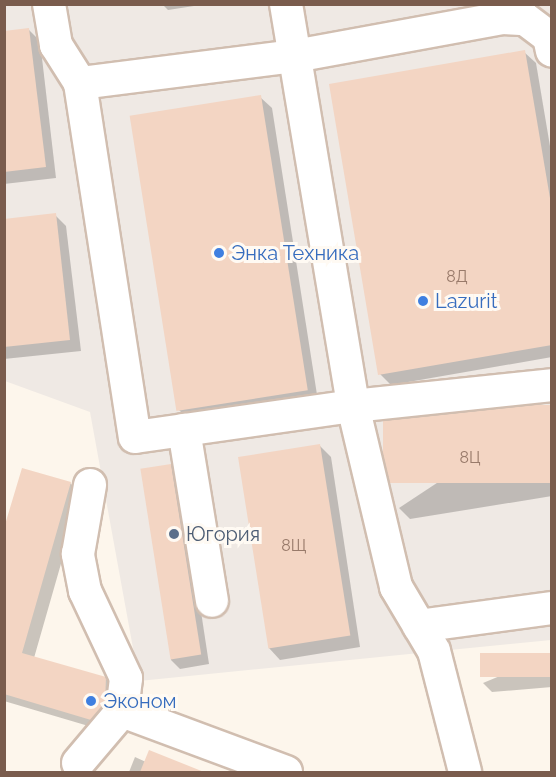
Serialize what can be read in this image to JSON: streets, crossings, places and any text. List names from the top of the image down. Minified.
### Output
{"places":["Энка Техника","Lazurit","Югория","Эконом"],"house_numbers":["8Д","8Ц","8Щ"]}
